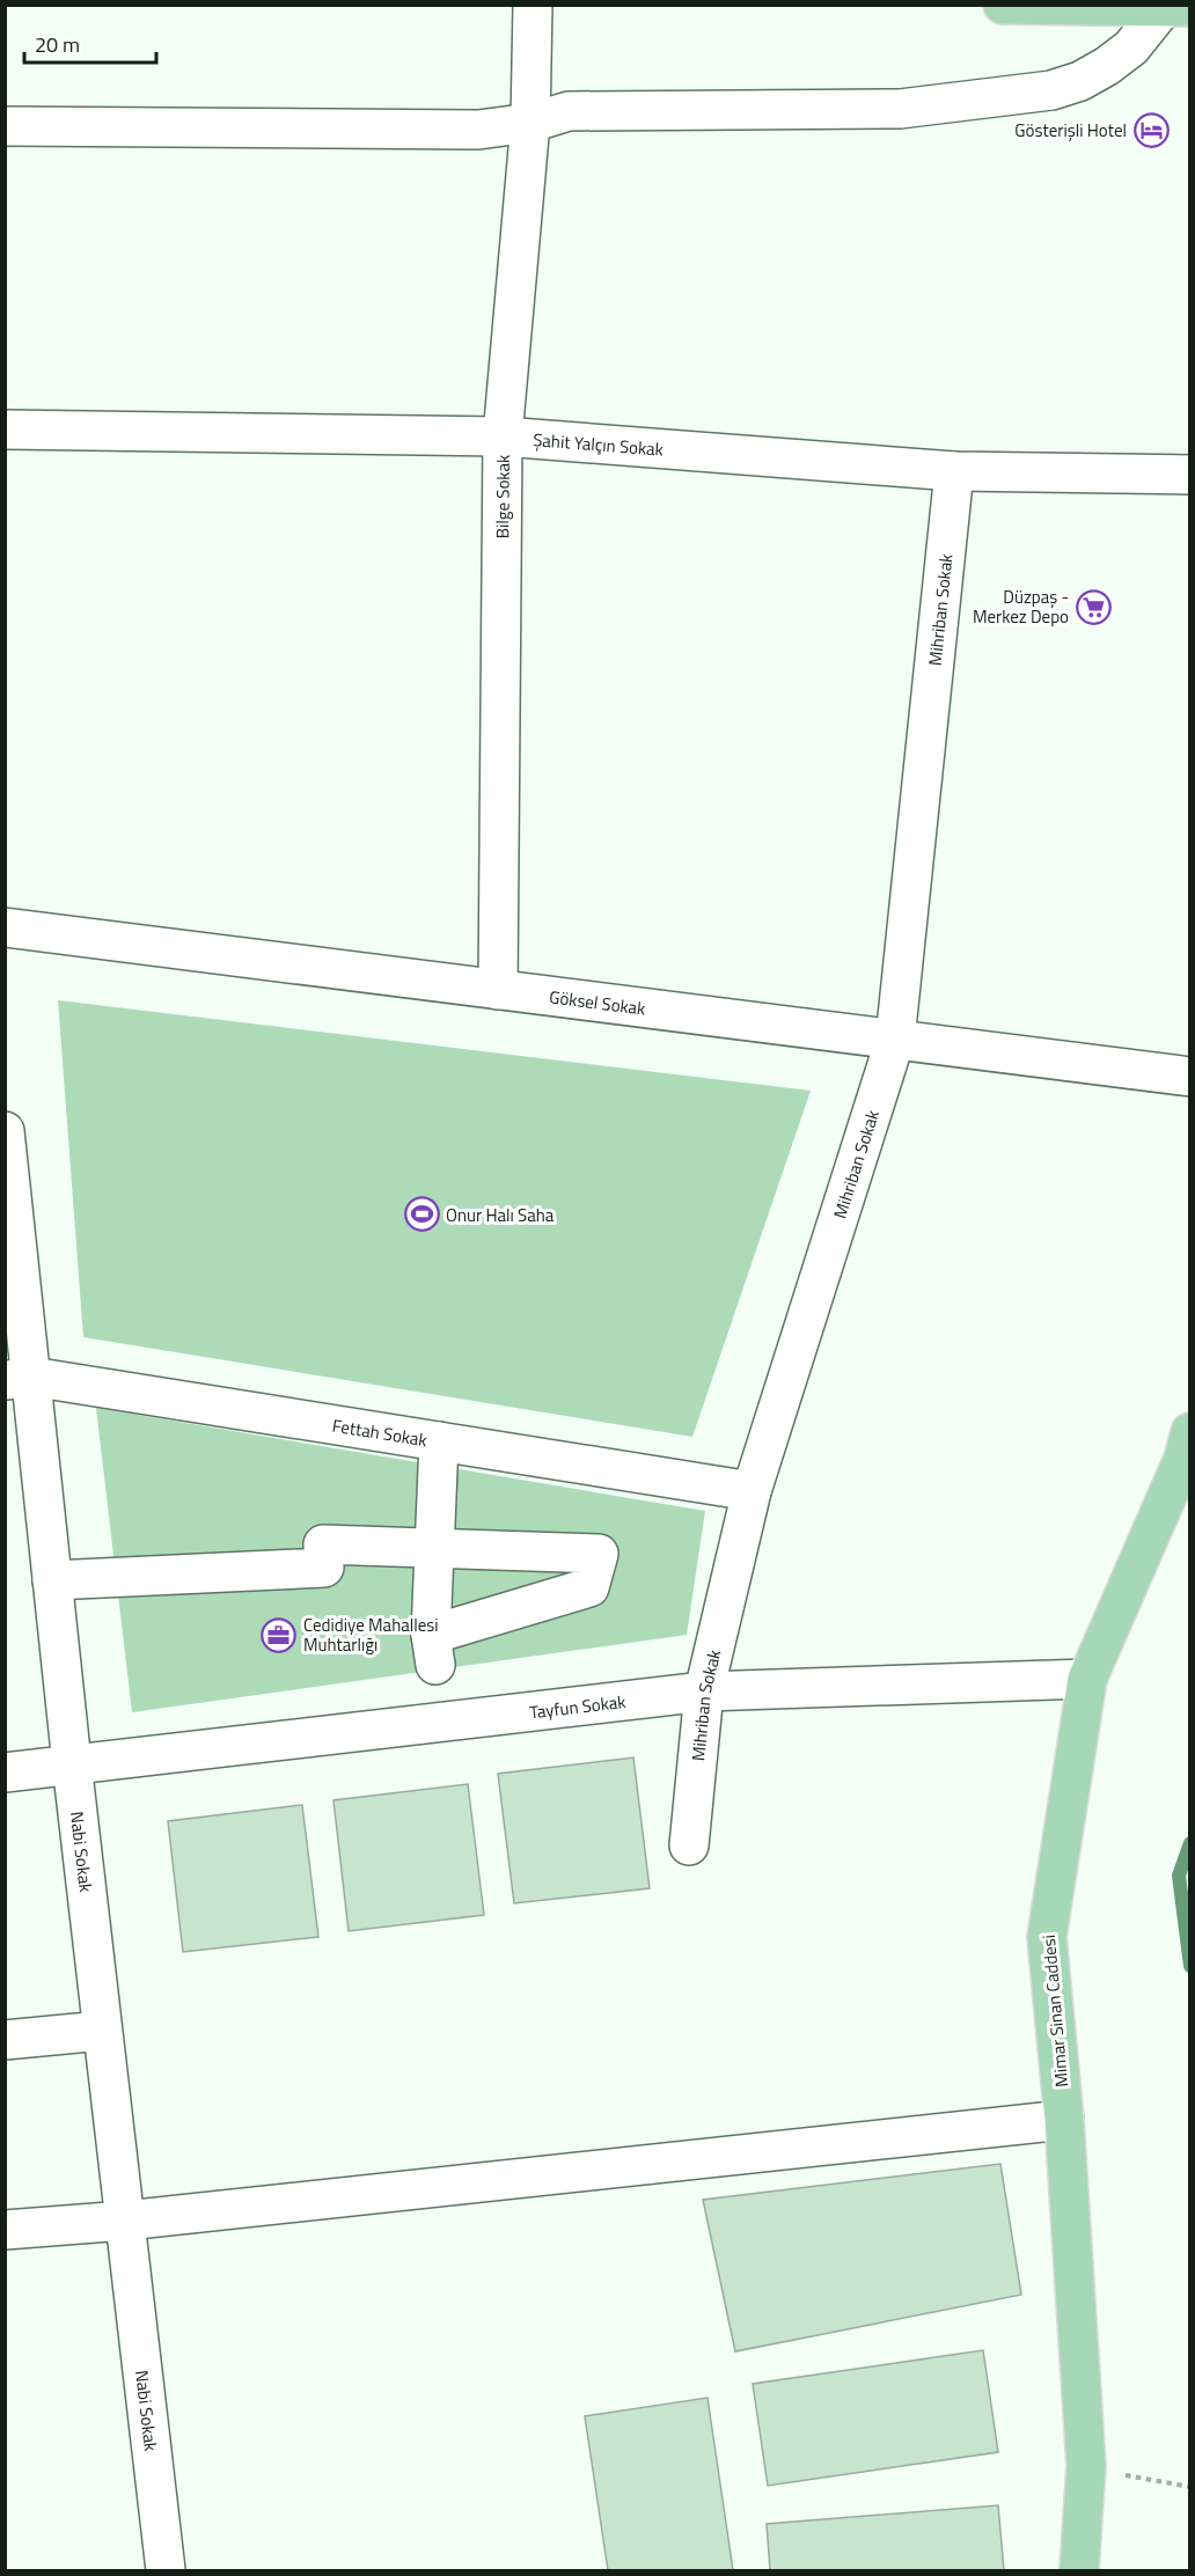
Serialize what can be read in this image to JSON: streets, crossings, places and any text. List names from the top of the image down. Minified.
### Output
{"streets":{"main road":["Mimar Sinan Caddesi"],"street":["Şahit Yalçın Sokak","Bilge Sokak","Mihriban Sokak","Göksel Sokak","Fettah Sokak","Tayfun Sokak","Nabi Sokak"]},"crossings":[["Şahit Yalçın Sokak","Bilge Sokak"],["Şahit Yalçın Sokak","Mihriban Sokak"],["Bilge Sokak","Göksel Sokak"],["Mihriban Sokak","Göksel Sokak"],["Mihriban Sokak","Fettah Sokak"],["Mihriban Sokak","Tayfun Sokak"],["Fettah Sokak","Nabi Sokak"],["Tayfun Sokak","Nabi Sokak"],["Tayfun Sokak","Mimar Sinan Caddesi"]],"places":{"hotel":["Gösterişli Hotel"],"supermarket":["Düzpaş - Merkez Depo"],"sports":["Onur Halı Saha"],"office":["Cedidiye Mahallesi Muhtarlığı"]},"scale_bar":"20 m"}
